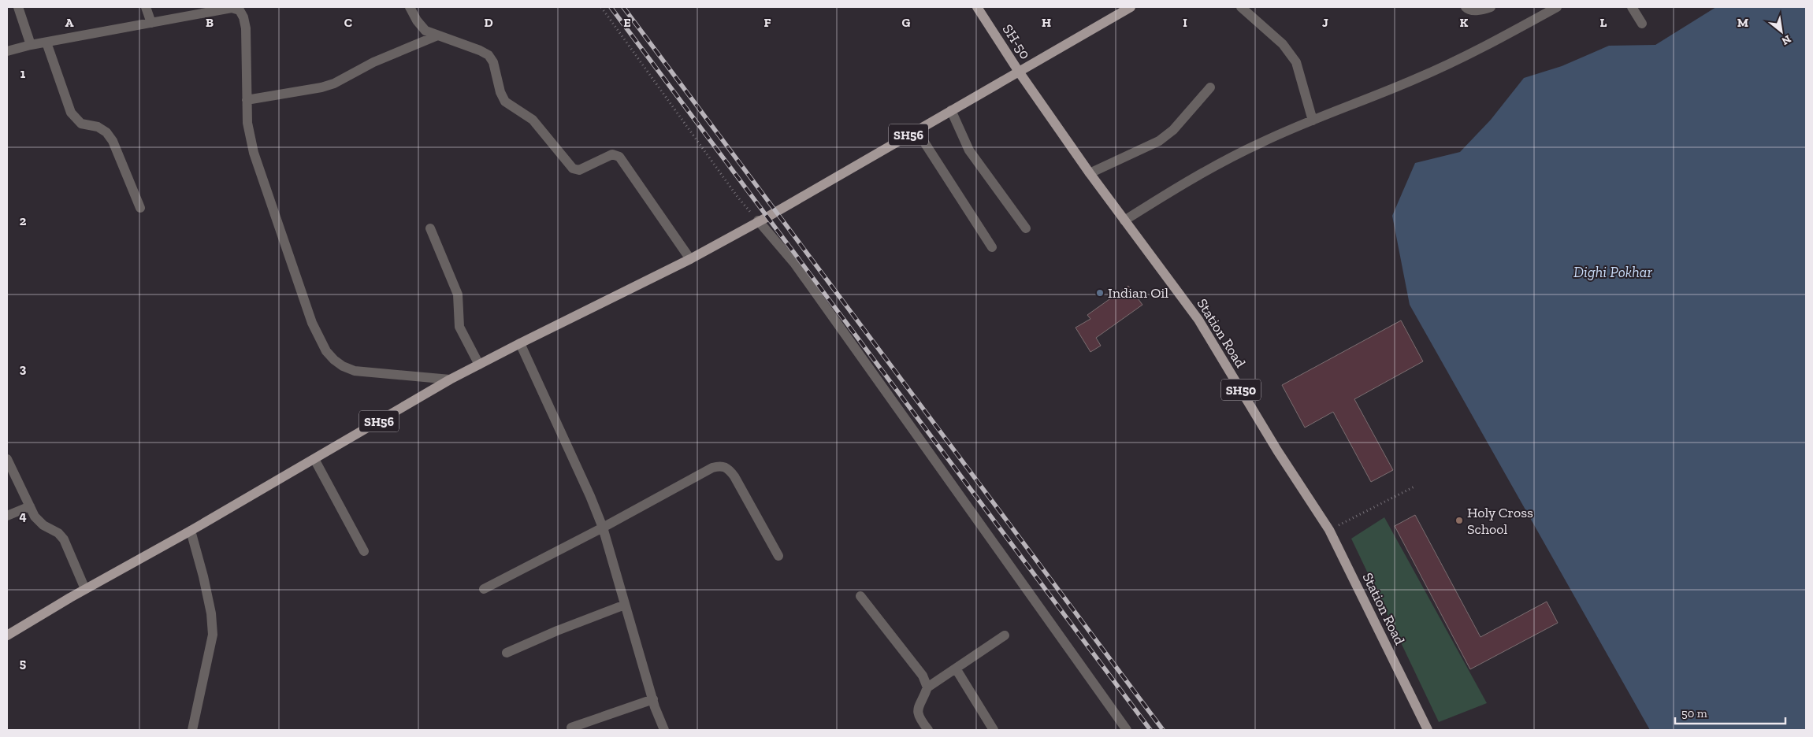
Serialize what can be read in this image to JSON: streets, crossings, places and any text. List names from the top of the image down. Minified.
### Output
{"streets":{"main road":["SH-50","SH56","Station Road","SH50"]},"crossings":[["SH-50","SH56"],["SH-50","Station Road"],["SH56","Station Road"]],"water":["Dighi Pokhar"],"places":["Indian Oil","Holy Cross School"],"scale_bar":"50 m","north":"bottom right","grid":{"columns":["A","B","C","D","E","F","G","H","I","J","K","L","M"],"rows":["1","2","3","4","5"]}}
